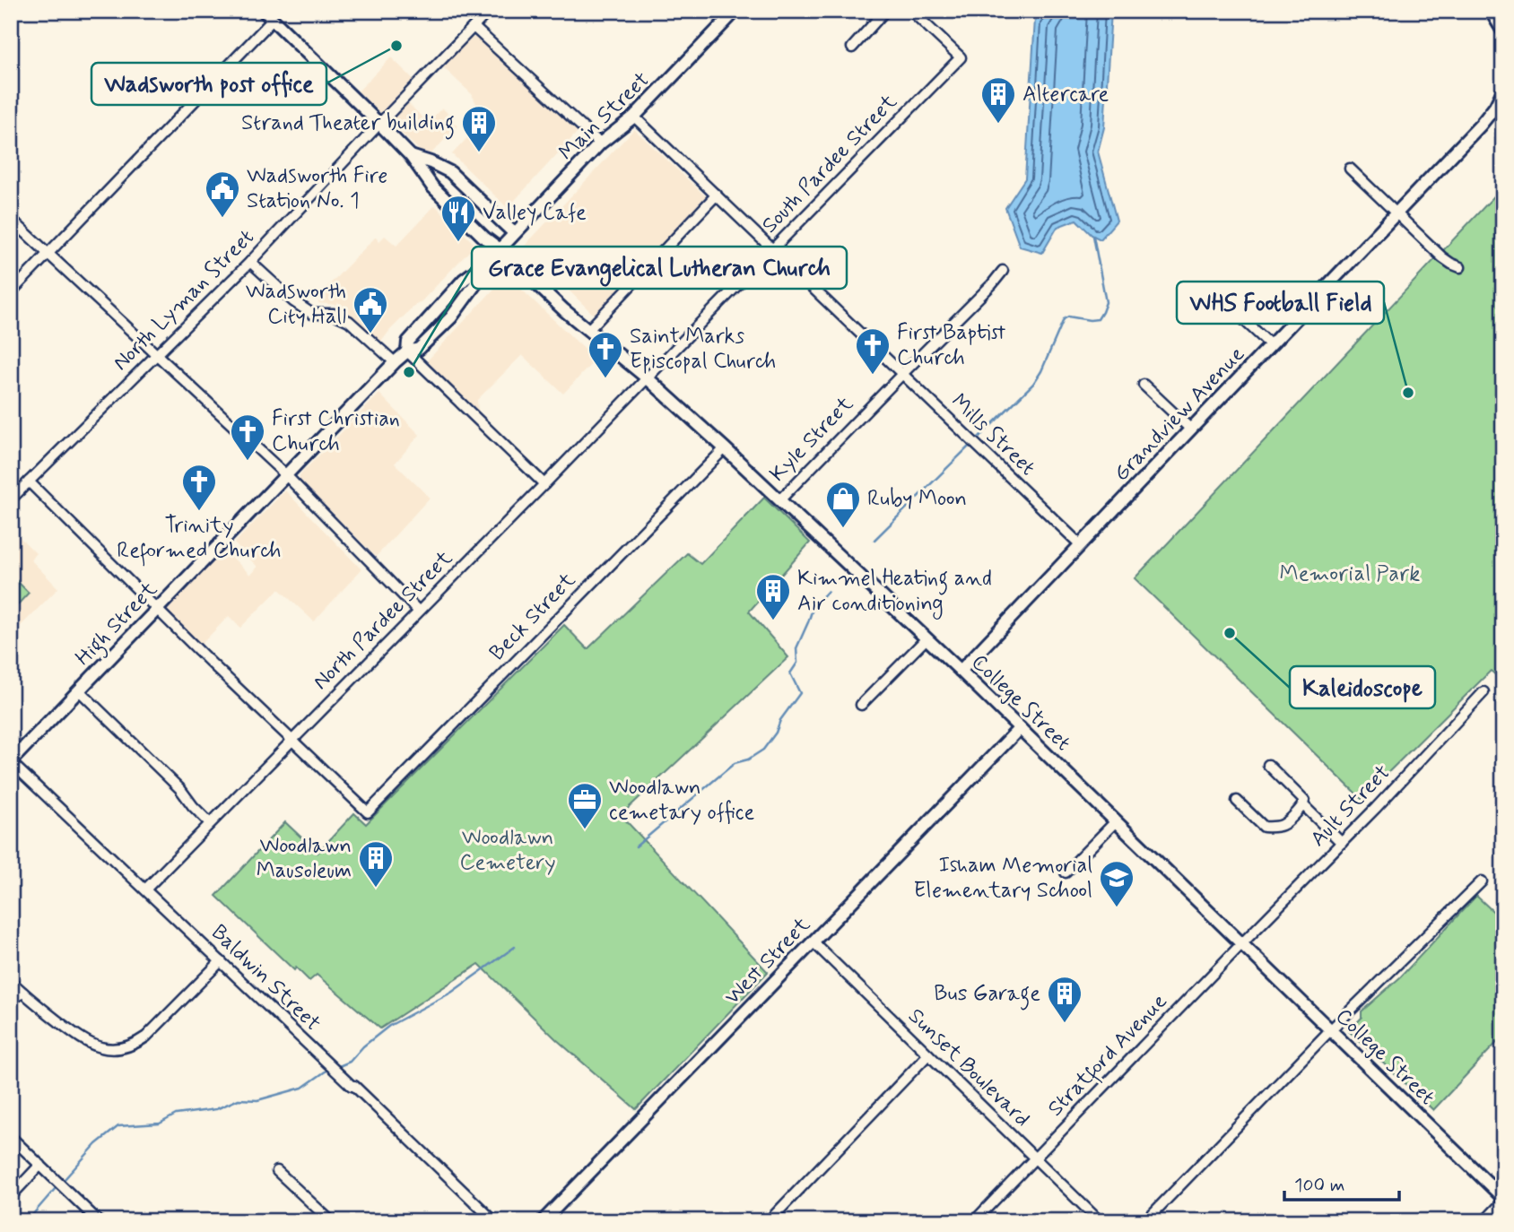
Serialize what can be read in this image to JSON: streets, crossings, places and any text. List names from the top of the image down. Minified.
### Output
{"streets":{"main road":["Main Street","Grandview Avenue","High Street","College Street","West Street"],"street":["South Pardee Street","North Lyman Street","Mills Street","Kyle Street","Beck Street","North Pardee Street","Ault Street","Baldwin Street","Stratford Avenue","Sunset Boulevard"]},"crossings":[["Main Street","Mills Street"],["Main Street","High Street"],["Main Street","College Street"],["South Pardee Street","Mills Street"],["South Pardee Street","North Pardee Street"],["South Pardee Street","College Street"],["Grandview Avenue","Mills Street"],["Grandview Avenue","College Street"],["Mills Street","Kyle Street"],["Kyle Street","College Street"],["Beck Street","North Pardee Street"],["Beck Street","College Street"],["North Pardee Street","College Street"],["North Pardee Street","Baldwin Street"],["High Street","College Street"],["High Street","Baldwin Street"],["College Street","Ault Street"],["College Street","West Street"],["College Street","Stratford Avenue"],["Ault Street","Stratford Avenue"],["West Street","Sunset Boulevard"],["Stratford Avenue","Sunset Boulevard"]],"parks":["Memorial Park","Woodlawn Cemetery"],"places":{"other":["Wadsworth post office","Grace Evangelical Lutheran Church","WHS Football Field","Kaleidoscope"],"building":["Altercare","Strand Theater building","Kimmel Heating and Air conditioning","Woodlawn Mausoleum","Bus Garage"],"public building":["Wadsworth Fire Station No. 1","Wadsworth City Hall"],"restaurant":["Valley Cafe"],"church":["First Baptist Church","Saint Marks Episcopal Church","First Christian Church","Trinity Reformed Church"],"shop":["Ruby Moon"],"office":["Woodlawn cemetary office"],"school or university":["Isham Memorial Elementary School"]},"scale_bar":"100 m"}
